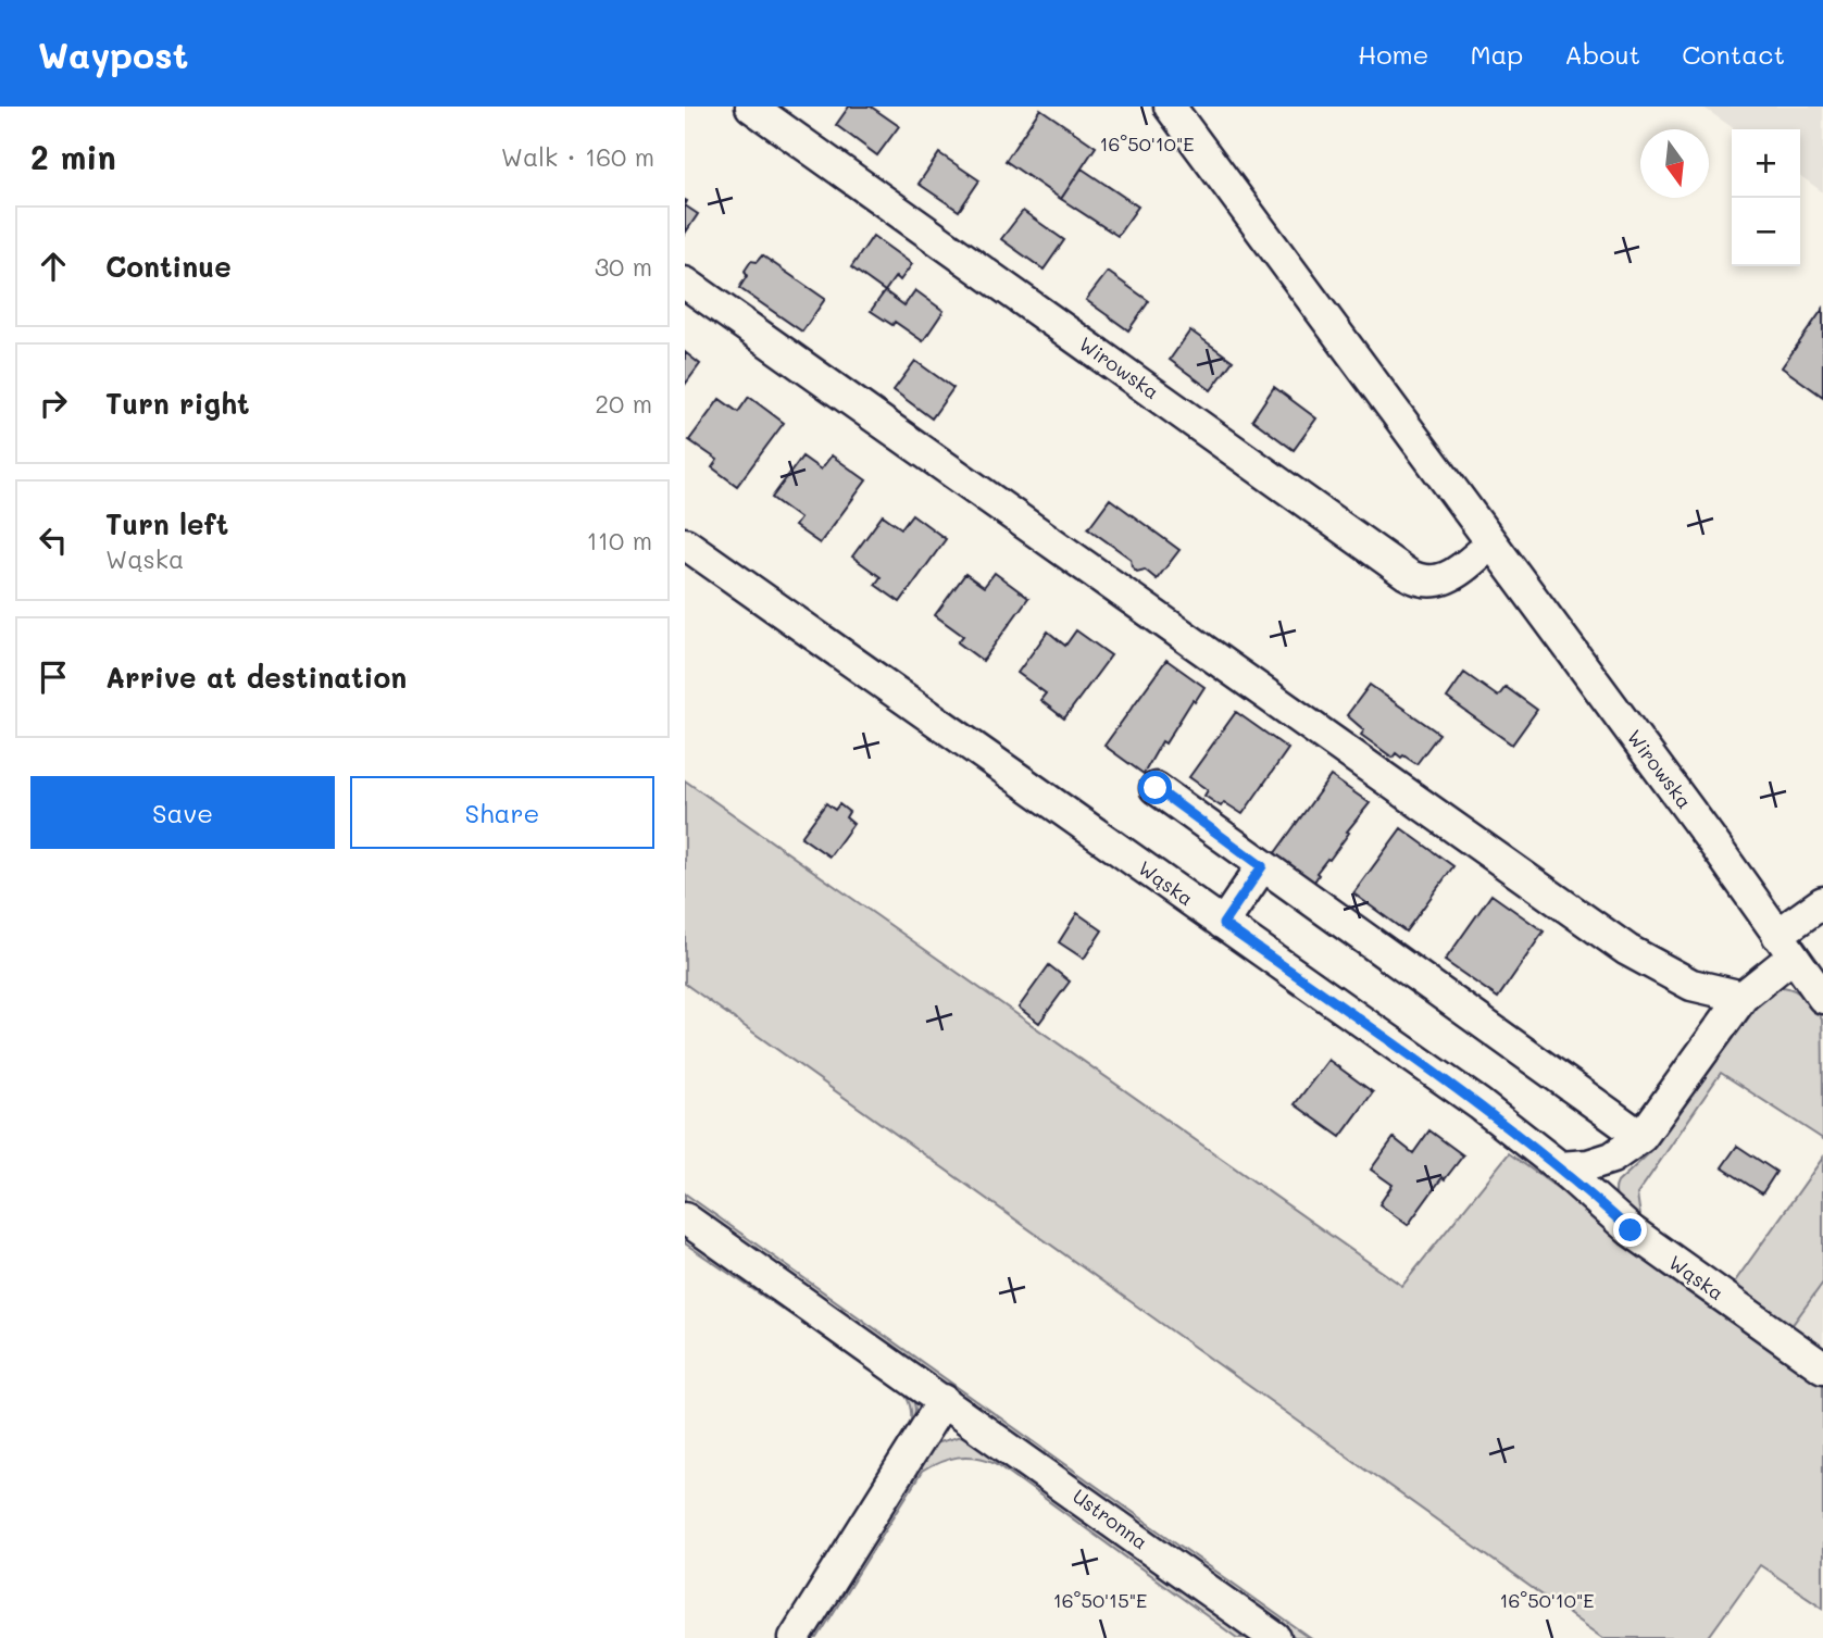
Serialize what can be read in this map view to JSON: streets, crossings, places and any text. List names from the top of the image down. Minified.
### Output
{"streets":{"street":["Wirowska","Wąska","Ustronna"]},"north":"bottom","page":{"header":"Waypost","nav":["Home","Map","About","Contact"],"heading":["2 min","Walk · 160 m"],"map_buttons":["+","−"],"list":[["Continue","30 m"],["Turn right","20 m"],["Turn left","Wąska","110 m"],"Arrive at destination"],"buttons":["Save","Share"]},"coordinates":["16°50'10\"E","16°50'15\"E"]}
